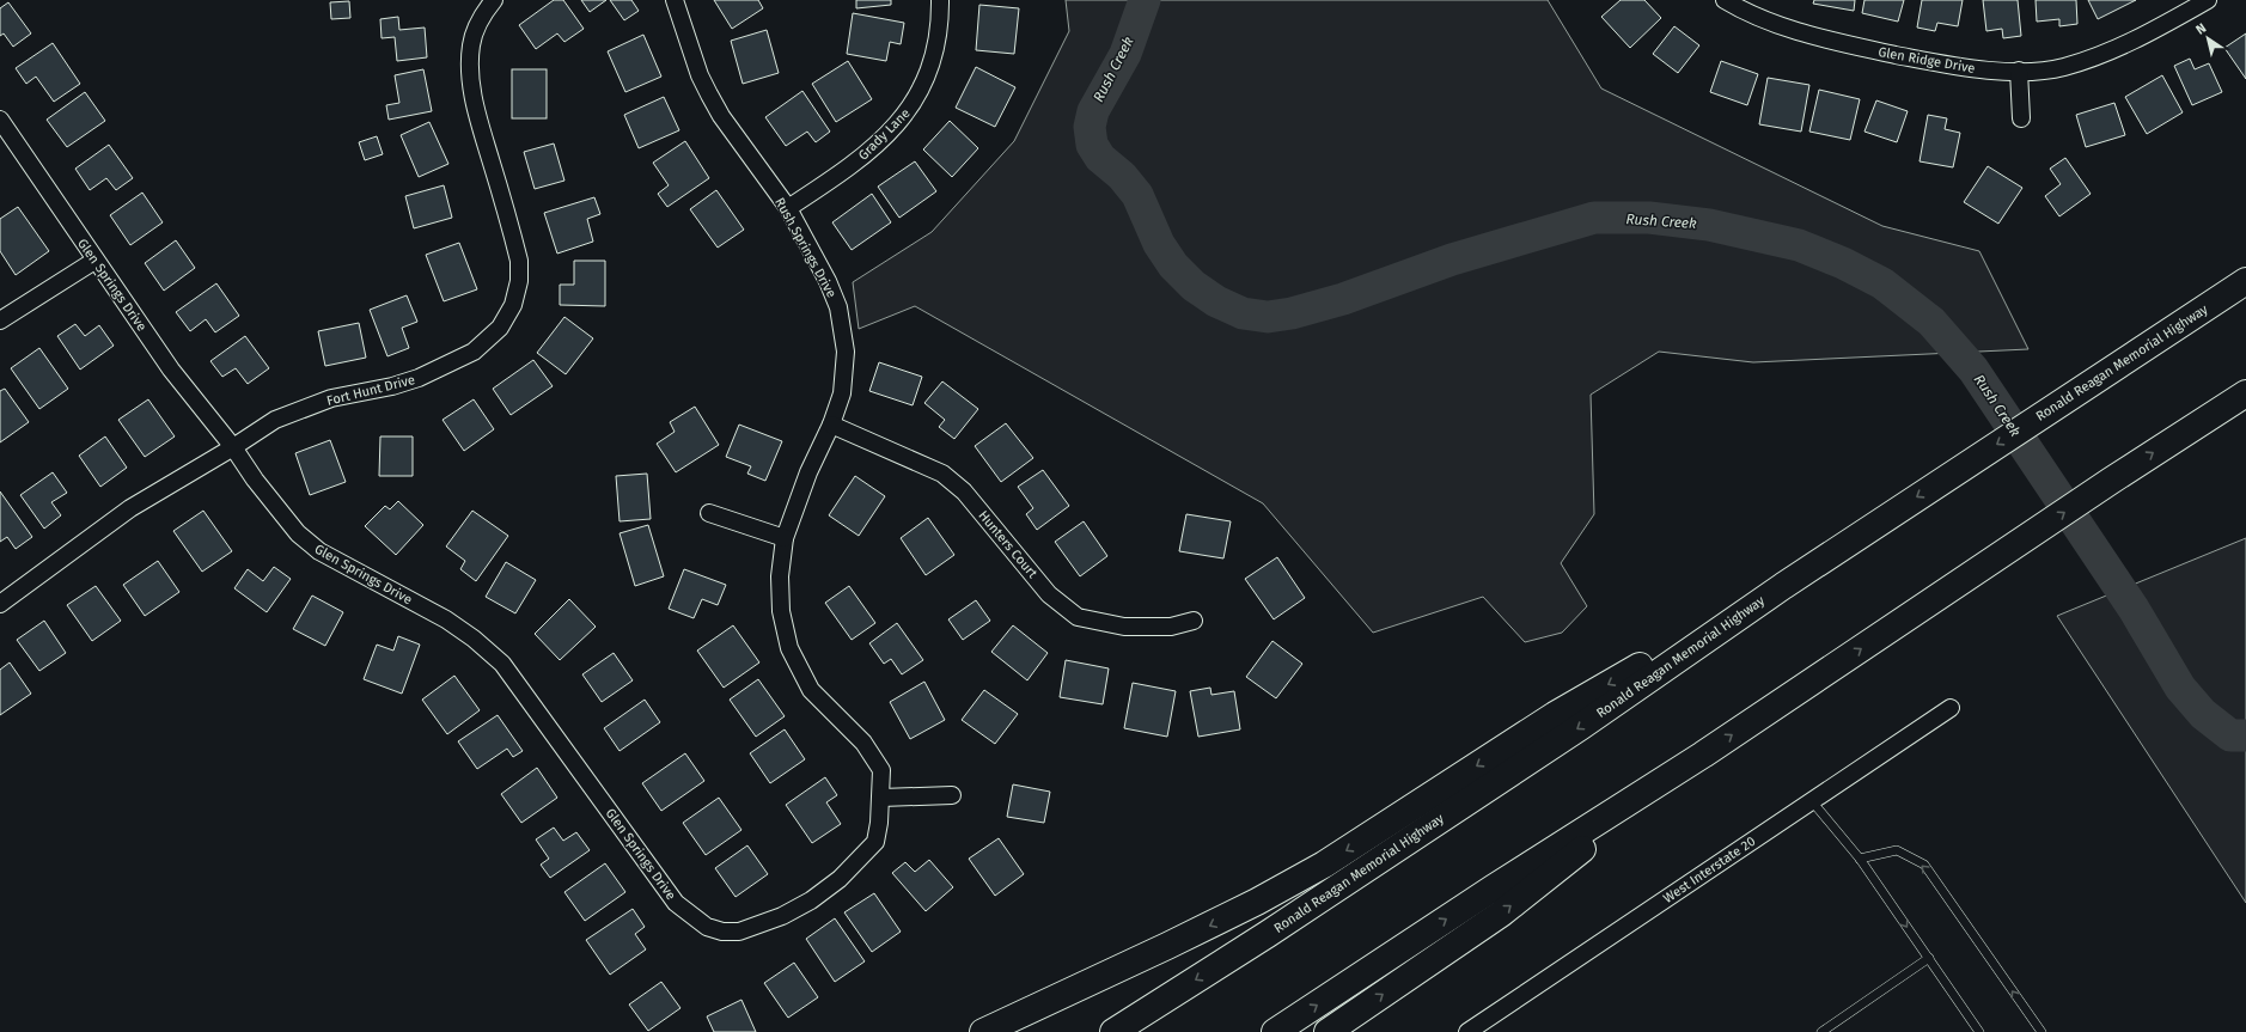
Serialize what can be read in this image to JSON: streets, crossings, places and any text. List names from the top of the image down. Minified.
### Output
{"streets":{"highway":["Ronald Reagan Memorial Highway"],"street":["Glen Ridge Drive","Grady Lane","Rush Springs Drive","Glen Springs Drive","Fort Hunt Drive","Hunters Court","West Interstate 20"]},"crossings":[["Grady Lane","Rush Springs Drive"],["Rush Springs Drive","Glen Springs Drive"],["Rush Springs Drive","Hunters Court"],["Glen Springs Drive","Fort Hunt Drive"]],"water":["Rush Creek"],"north":"top left"}
